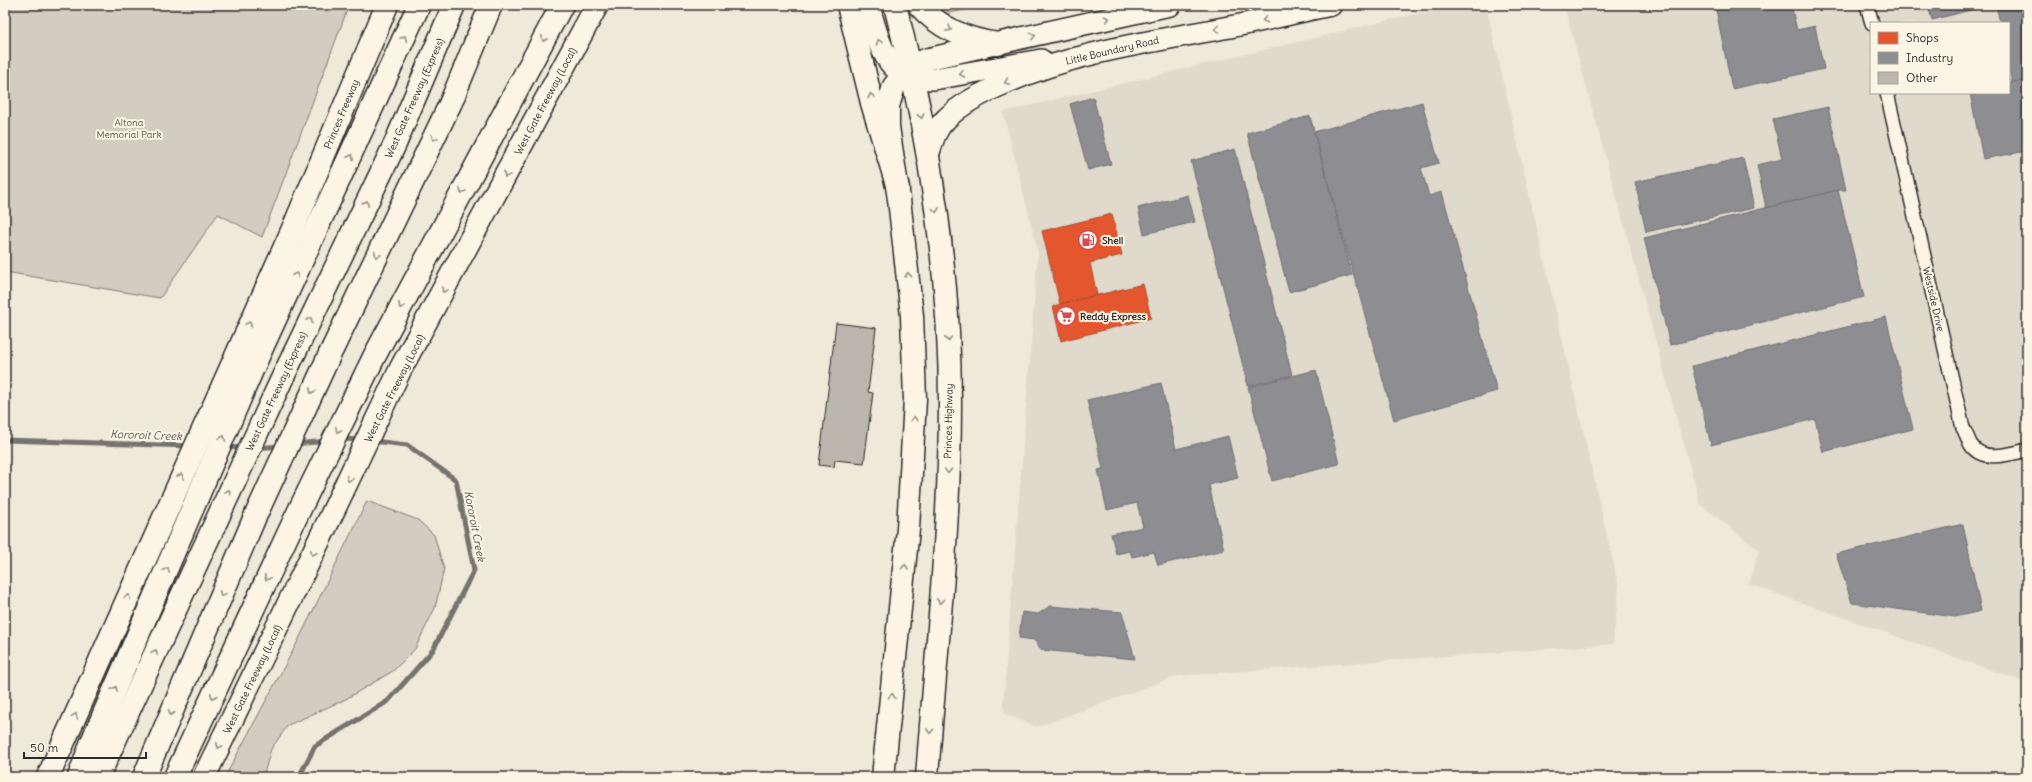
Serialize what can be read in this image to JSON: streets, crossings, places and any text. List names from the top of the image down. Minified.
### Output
{"streets":{"highway":["West Gate Freeway (Express)","West Gate Freeway (Local)","Princes Freeway","Princes Highway"],"main road":["Little Boundary Road"],"street":["Westside Drive"]},"crossings":[["Little Boundary Road","Princes Highway"]],"water":["Kororoit Creek"],"parks":["Altona Memorial Park"],"places":{"fuel station":["Shell"],"supermarket":["Reddy Express"]},"legend":["Shops","Industry","Other"],"scale_bar":"50 m"}
